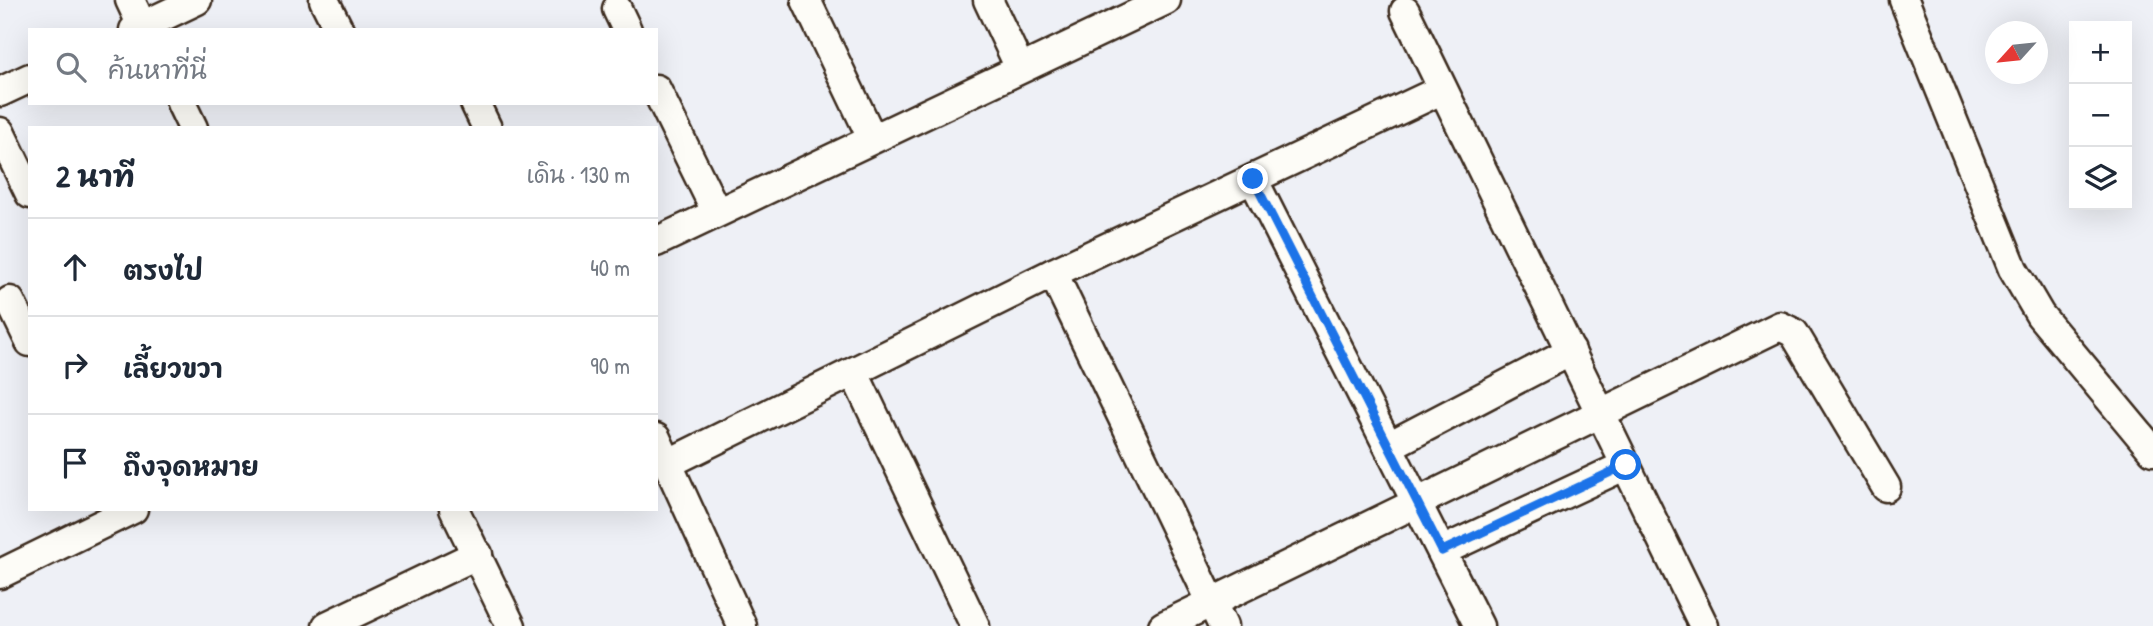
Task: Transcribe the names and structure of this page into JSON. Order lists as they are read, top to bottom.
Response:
{
  "north": "bottom left",
  "page": {
    "map_buttons": ["+", "−"],
    "search": "ค้นหาที่นี่",
    "heading": ["2 นาที", "เดิน · 130 m"],
    "list": [
      ["ตรงไป", "40 m"],
      ["เลี้ยวขวา", "90 m"],
      "ถึงจุดหมาย"
    ]
  }
}
